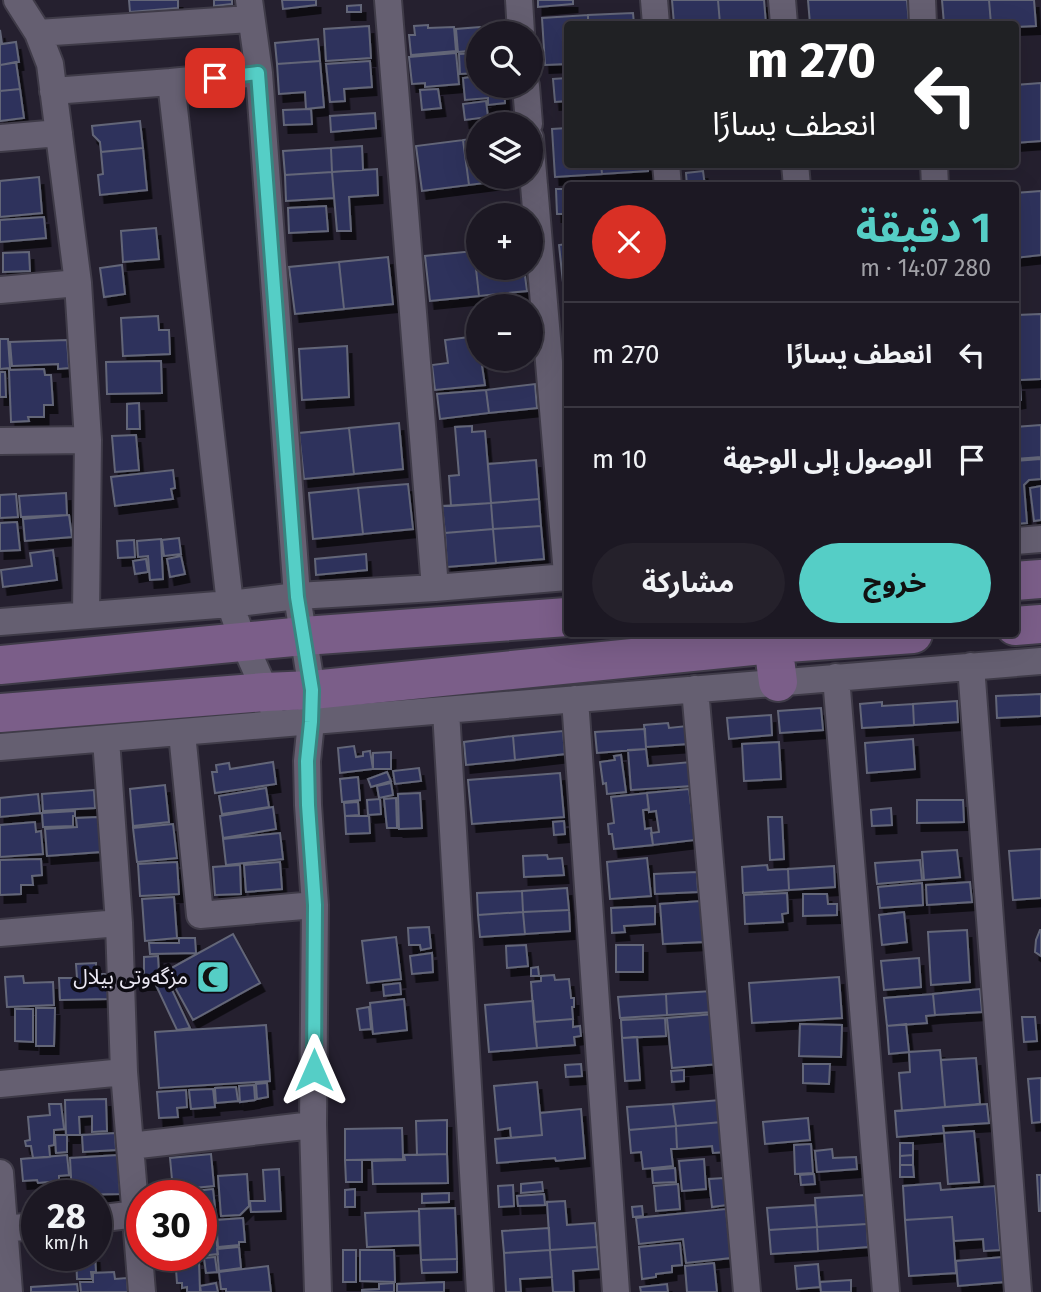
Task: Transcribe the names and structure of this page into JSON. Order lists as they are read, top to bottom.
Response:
{
  "places": {
    "mosque": ["مزگەوتی بیلال"]
  },
  "page": {
    "map_buttons": ["+", "−"],
    "turn": ["270 m", "انعطف يسارًا"],
    "heading": ["1 دقيقة", "280 m · 14:07"],
    "list": [
      {
        "name": "انعطف يسارًا",
        "value": "270 m"
      },
      {
        "name": "الوصول إلى الوجهة",
        "value": "10 m"
      }
    ],
    "buttons": ["خروج", "مشاركة"],
    "speed": "28 km/h",
    "limit": "30"
  }
}
